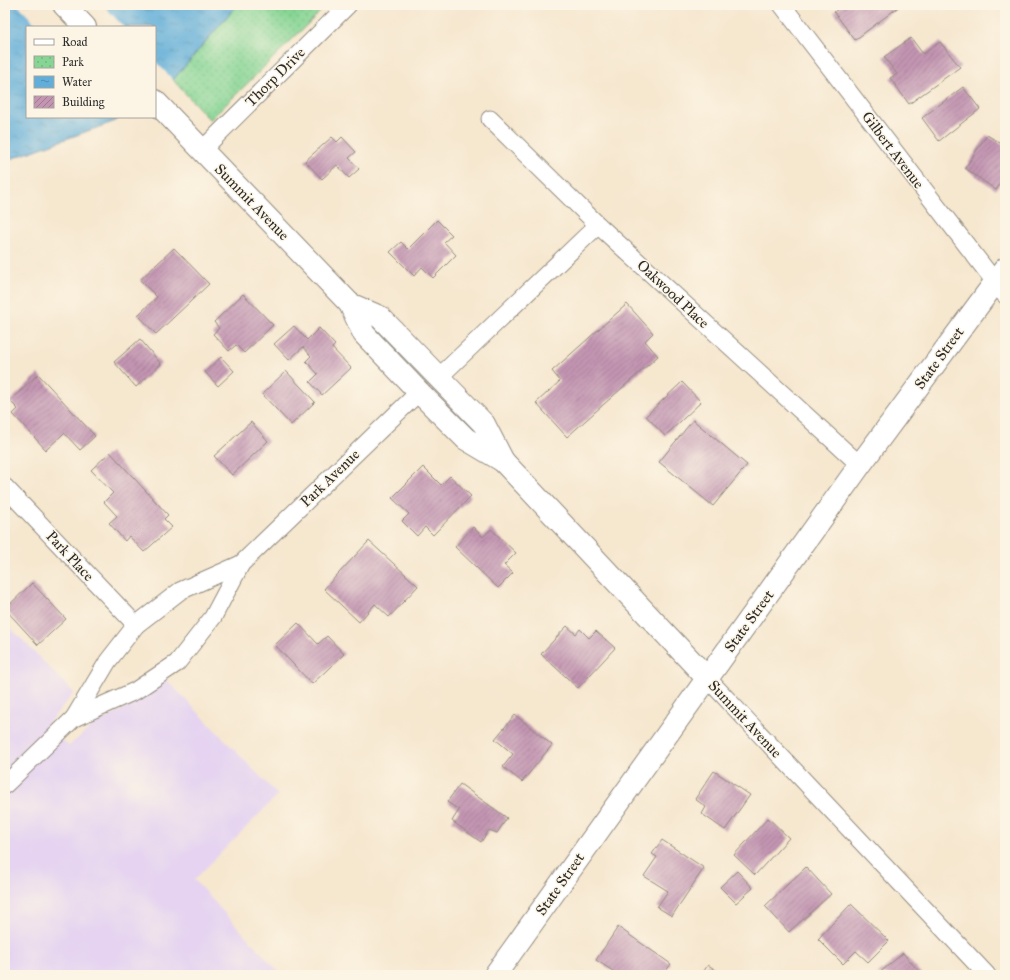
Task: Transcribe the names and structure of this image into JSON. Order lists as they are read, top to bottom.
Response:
{
  "streets": {
    "main road": ["Summit Avenue", "State Street"],
    "street": [
      "Thorp Drive",
      "Gilbert Avenue",
      "Oakwood Place",
      "Park Avenue",
      "Park Place"
    ]
  },
  "crossings": [
    ["Thorp Drive", "Summit Avenue"],
    ["Gilbert Avenue", "State Street"],
    ["Summit Avenue", "State Street"],
    ["Summit Avenue", "Park Avenue"],
    ["Oakwood Place", "State Street"],
    ["Park Avenue", "Park Place"]
  ],
  "legend": [
    "Road",
    "Park",
    "Water",
    "Building"
  ]
}
